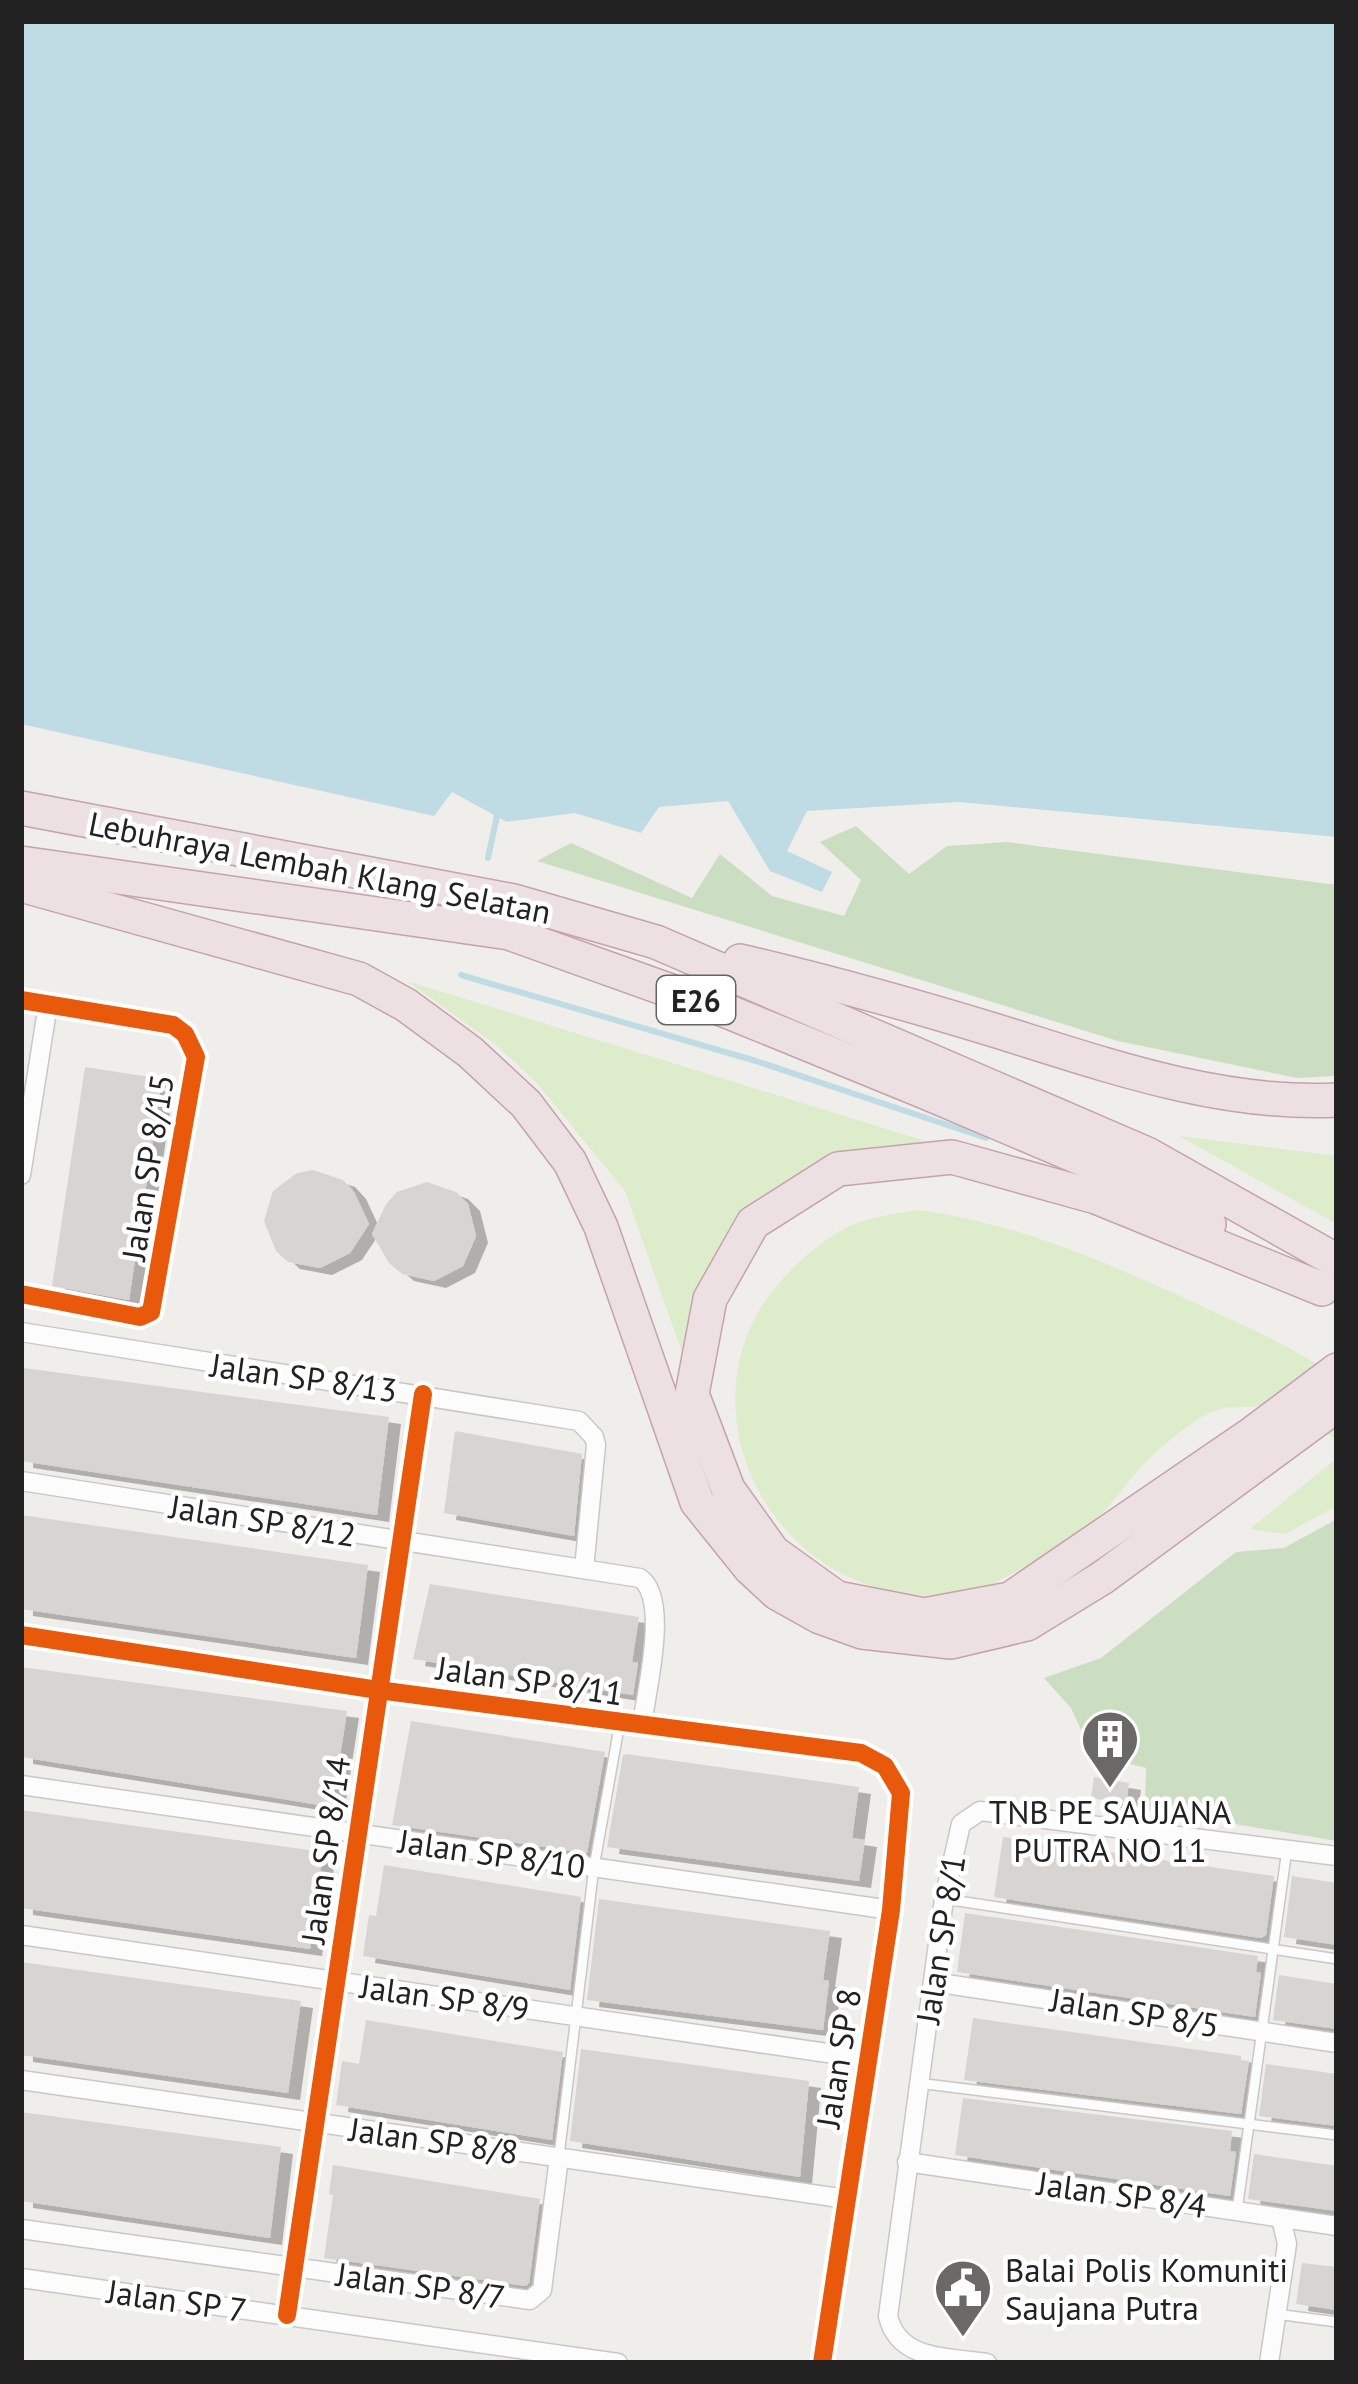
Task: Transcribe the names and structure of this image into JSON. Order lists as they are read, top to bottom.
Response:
{
  "streets": {
    "highway": ["Lebuhraya Lembah Klang Selatan", "E26"],
    "street": [
      "Jalan SP 8/15",
      "Jalan SP 8/13",
      "Jalan SP 8/12",
      "Jalan SP 8/11",
      "Jalan SP 8/14",
      "Jalan SP 8/10",
      "Jalan SP 8/1",
      "Jalan SP 8/9",
      "Jalan SP 8/5",
      "Jalan SP 8",
      "Jalan SP 8/8",
      "Jalan SP 8/4",
      "Jalan SP 8/7",
      "Jalan SP 7"
    ]
  },
  "crossings": [
    ["Jalan SP 8/13", "Jalan SP 8/12"],
    ["Jalan SP 8/13", "Jalan SP 8/14"],
    ["Jalan SP 8/12", "Jalan SP 8/11"],
    ["Jalan SP 8/12", "Jalan SP 8/14"],
    ["Jalan SP 8/11", "Jalan SP 8/14"],
    ["Jalan SP 8/11", "Jalan SP 8"],
    ["Jalan SP 8/14", "Jalan SP 8/10"],
    ["Jalan SP 8/14", "Jalan SP 8/9"],
    ["Jalan SP 8/14", "Jalan SP 8/8"],
    ["Jalan SP 8/14", "Jalan SP 8/7"],
    ["Jalan SP 8/14", "Jalan SP 7"],
    ["Jalan SP 8/10", "Jalan SP 8"],
    ["Jalan SP 8/1", "Jalan SP 8/5"],
    ["Jalan SP 8/1", "Jalan SP 8/4"],
    ["Jalan SP 8/9", "Jalan SP 8"],
    ["Jalan SP 8", "Jalan SP 8/8"],
    ["Jalan SP 8/8", "Jalan SP 8/7"]
  ],
  "places": {
    "building": ["TNB PE SAUJANA PUTRA NO 11"],
    "public building": ["Balai Polis Komuniti Saujana Putra"]
  }
}
